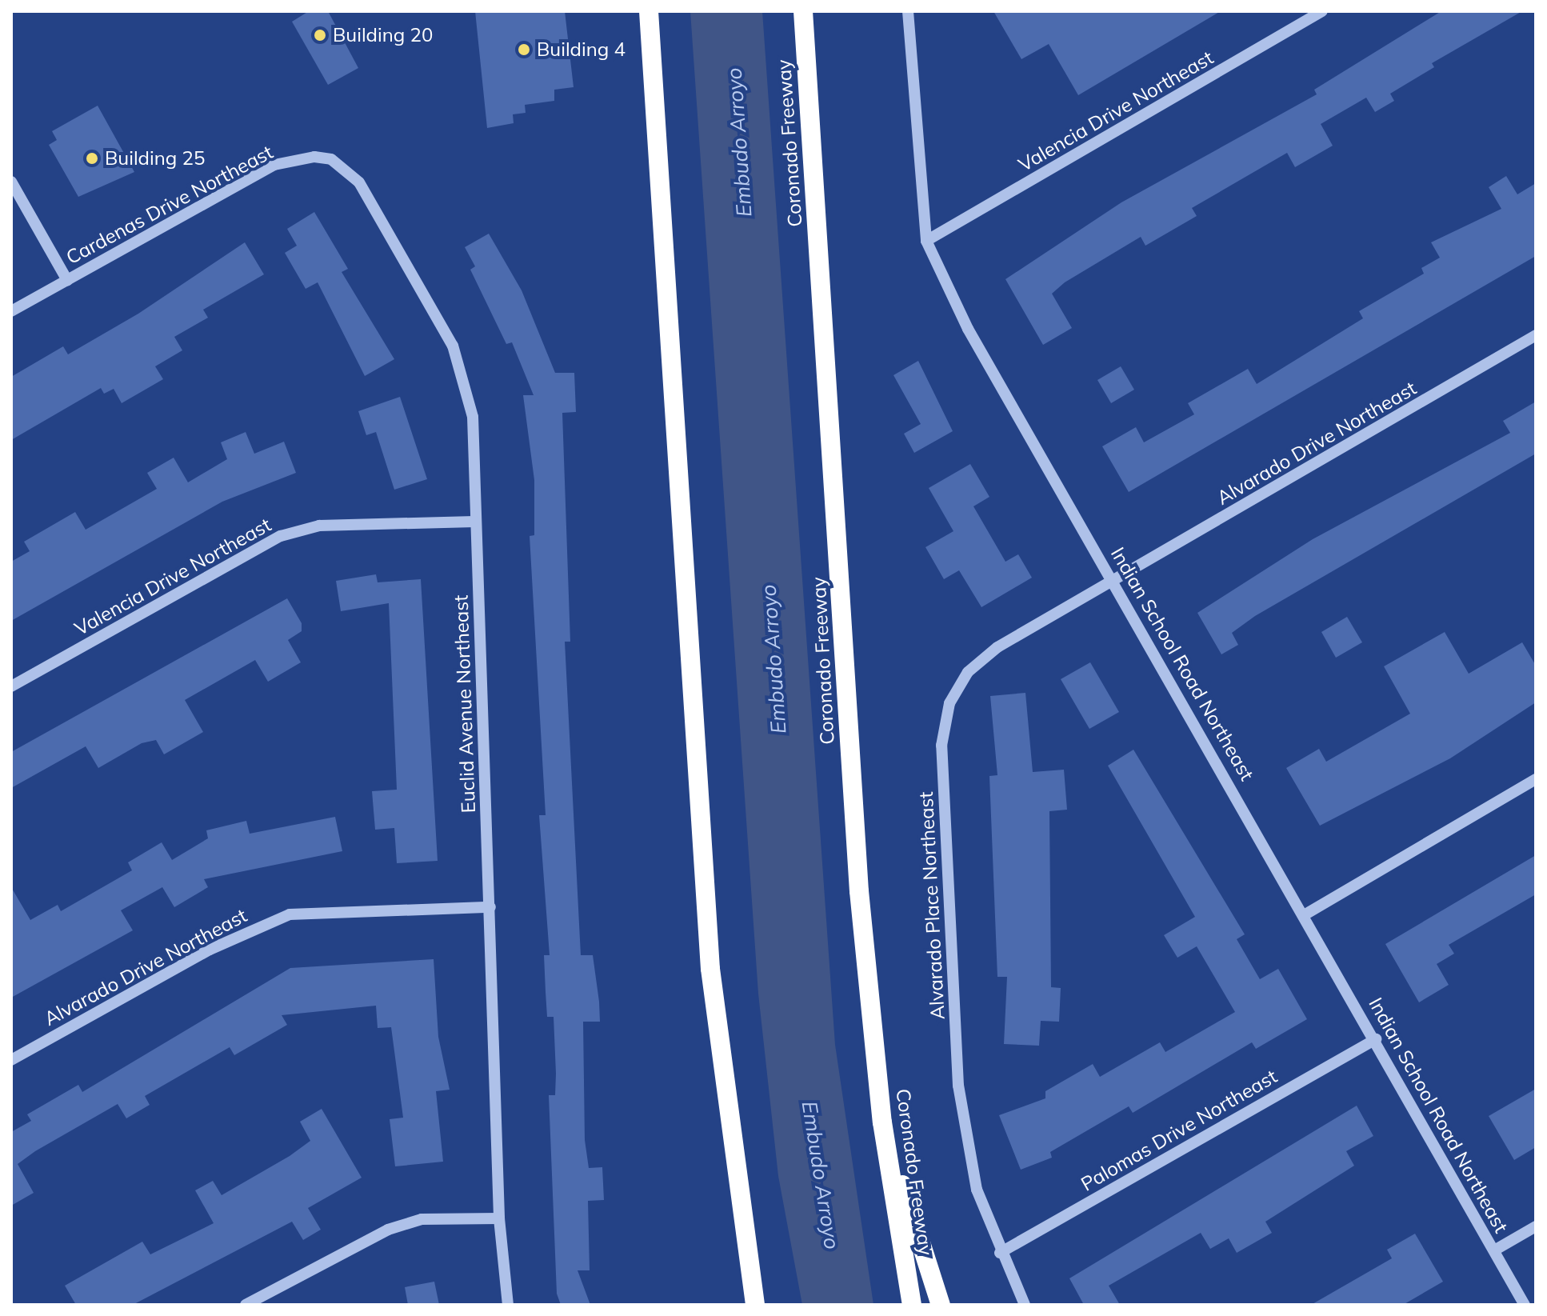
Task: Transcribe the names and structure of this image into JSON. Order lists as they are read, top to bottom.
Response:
{
  "streets": {
    "highway": ["Coronado Freeway"],
    "street": [
      "Valencia Drive Northeast",
      "Cardenas Drive Northeast",
      "Alvarado Drive Northeast",
      "Indian School Road Northeast",
      "Euclid Avenue Northeast",
      "Alvarado Place Northeast",
      "Palomas Drive Northeast"
    ]
  },
  "crossings": [
    ["Valencia Drive Northeast", "Indian School Road Northeast"],
    ["Valencia Drive Northeast", "Euclid Avenue Northeast"],
    ["Cardenas Drive Northeast", "Euclid Avenue Northeast"],
    ["Alvarado Drive Northeast", "Indian School Road Northeast"],
    ["Alvarado Drive Northeast", "Euclid Avenue Northeast"],
    ["Alvarado Drive Northeast", "Alvarado Place Northeast"],
    ["Indian School Road Northeast", "Alvarado Place Northeast"],
    ["Indian School Road Northeast", "Palomas Drive Northeast"],
    ["Alvarado Place Northeast", "Palomas Drive Northeast"]
  ],
  "water": ["Embudo Arroyo"],
  "places": ["Building 20", "Building 4", "Building 25"]
}
